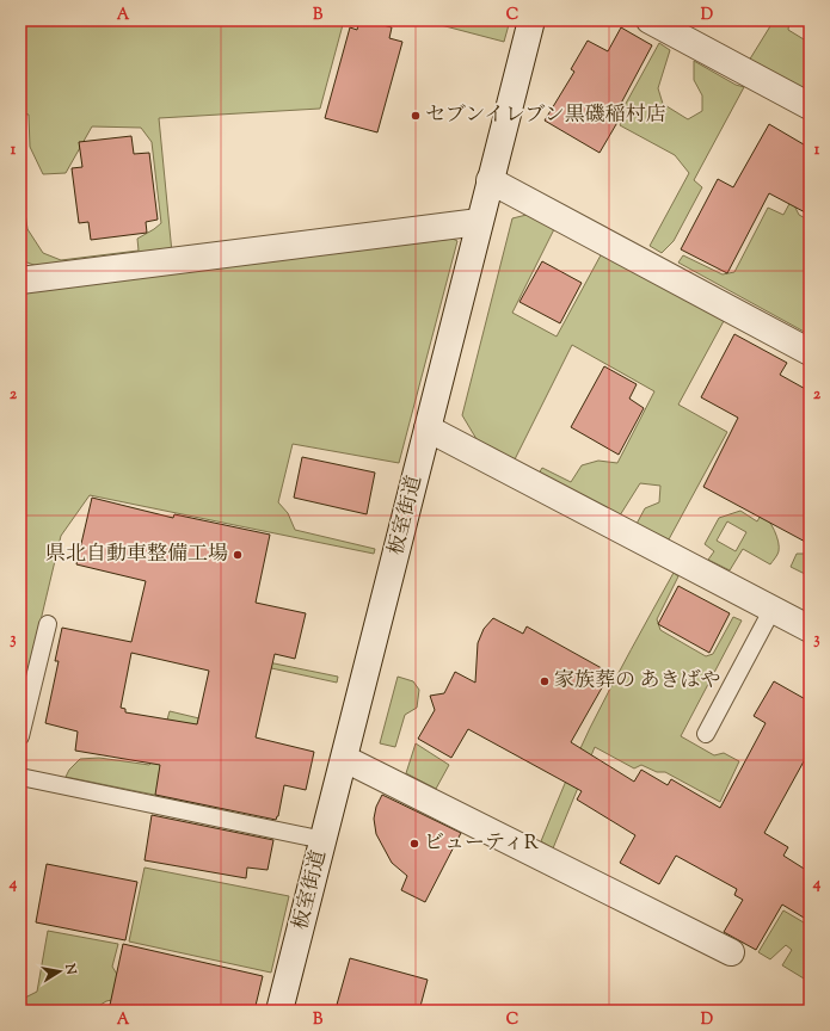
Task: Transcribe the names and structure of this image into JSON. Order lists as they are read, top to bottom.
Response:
{
  "streets": {
    "street": ["板室街道"]
  },
  "places": [
    "セブンイレブン黒磯稲村店",
    "県北自動車整備工場",
    "家族葬の あきばや",
    "ビューティR"
  ],
  "north": "right",
  "grid": {
    "columns": [
      "A",
      "B",
      "C",
      "D"
    ],
    "rows": [
      "1",
      "2",
      "3",
      "4"
    ]
  }
}
